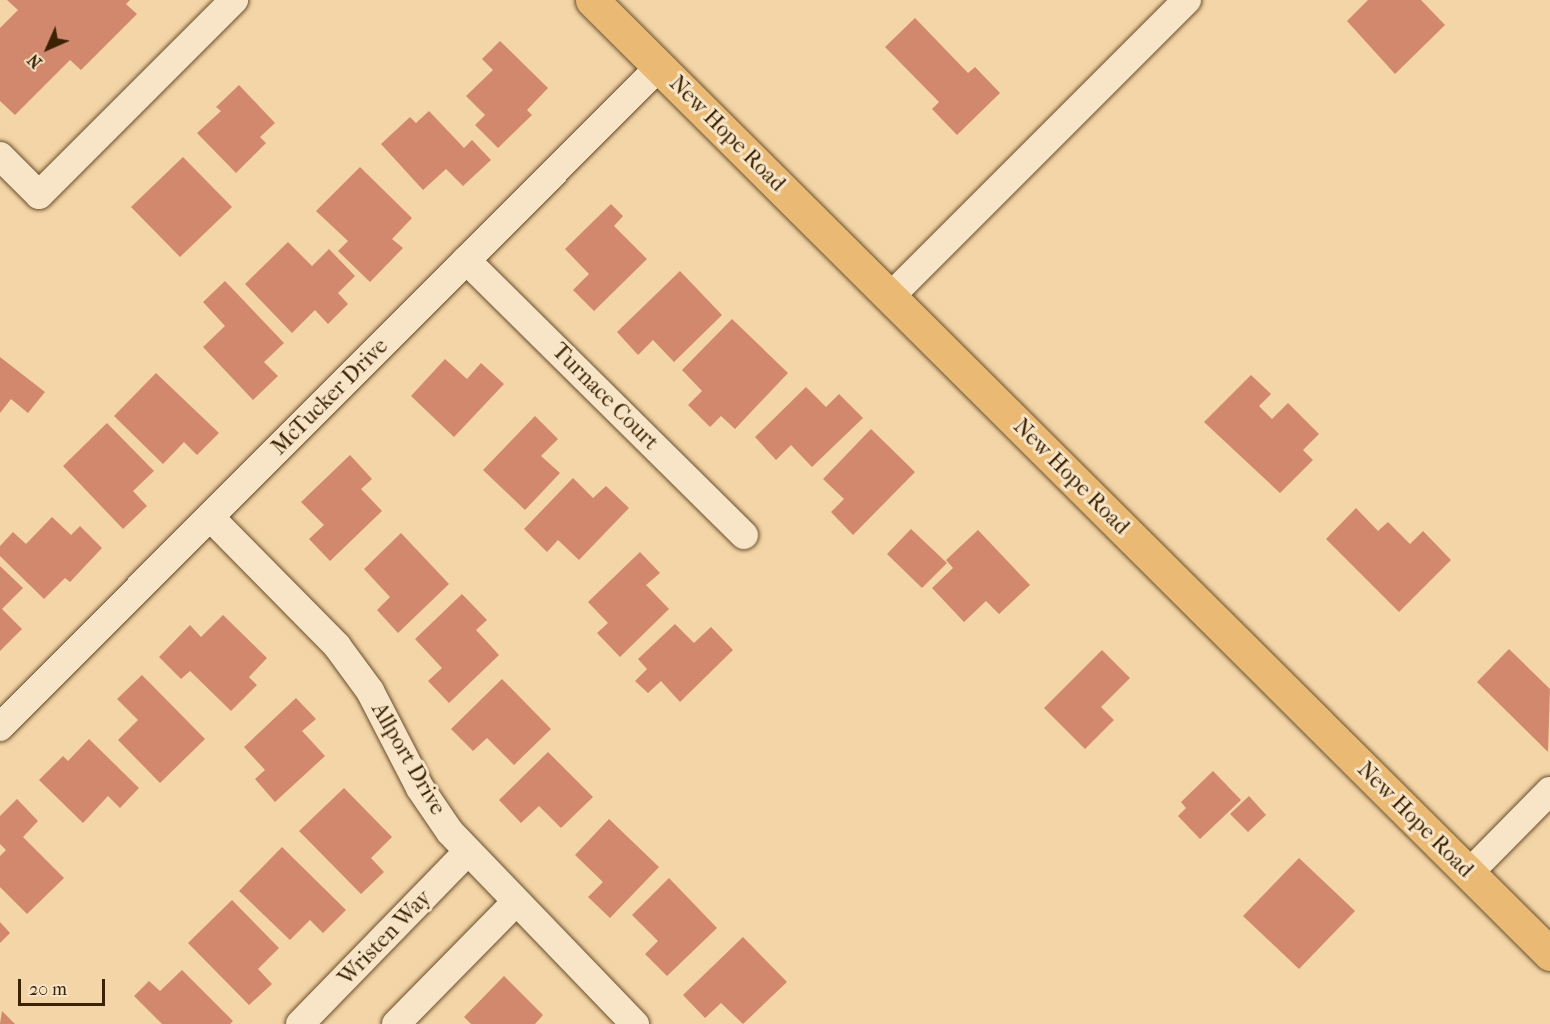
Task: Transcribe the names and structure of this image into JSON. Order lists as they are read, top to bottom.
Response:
{
  "streets": {
    "main road": ["New Hope Road"],
    "street": [
      "McTucker Drive",
      "Turnace Court",
      "Allport Drive",
      "Wristen Way"
    ]
  },
  "crossings": [
    ["New Hope Road", "McTucker Drive"],
    ["McTucker Drive", "Turnace Court"],
    ["McTucker Drive", "Allport Drive"],
    ["Allport Drive", "Wristen Way"]
  ],
  "scale_bar": "20 m",
  "north": "bottom left"
}
